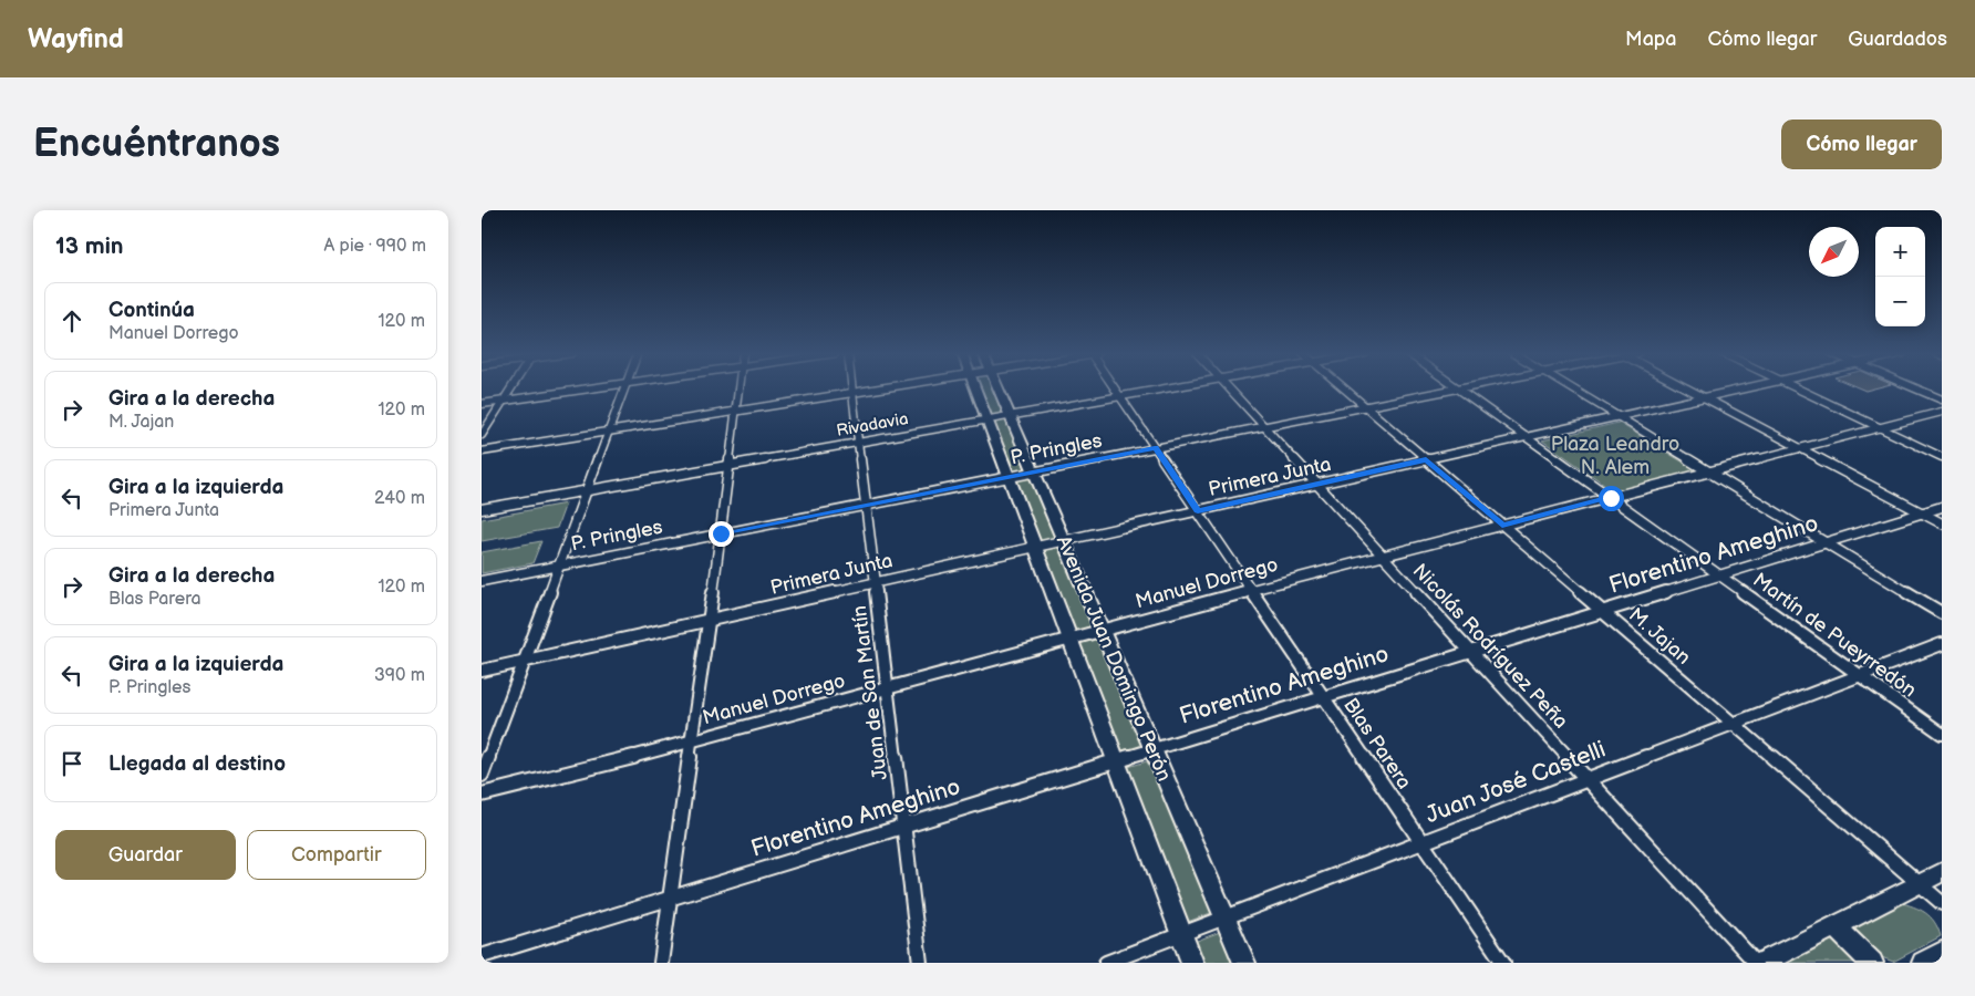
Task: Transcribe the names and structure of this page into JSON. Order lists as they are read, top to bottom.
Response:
{
  "streets": {
    "main road": ["Avenida Juan Domingo Perón"],
    "street": [
      "Rivadavia",
      "P. Pringles",
      "Primera Junta",
      "Florentino Ameghino",
      "Manuel Dorrego",
      "Martín de Pueyrredón",
      "M. Jajan",
      "Nicolás Rodríguez Peña",
      "Juan de San Martín",
      "Blas Parera",
      "Juan José Castelli"
    ]
  },
  "crossings": [
    ["Rivadavia", "Avenida Juan Domingo Perón"],
    ["Rivadavia", "Juan de San Martín"],
    ["Rivadavia", "Blas Parera"],
    ["P. Pringles", "Martín de Pueyrredón"],
    ["P. Pringles", "M. Jajan"],
    ["P. Pringles", "Nicolás Rodríguez Peña"],
    ["P. Pringles", "Avenida Juan Domingo Perón"],
    ["P. Pringles", "Juan de San Martín"],
    ["P. Pringles", "Blas Parera"],
    ["Primera Junta", "Martín de Pueyrredón"],
    ["Primera Junta", "M. Jajan"],
    ["Primera Junta", "Nicolás Rodríguez Peña"],
    ["Primera Junta", "Avenida Juan Domingo Perón"],
    ["Primera Junta", "Juan de San Martín"],
    ["Primera Junta", "Blas Parera"],
    ["Florentino Ameghino", "Martín de Pueyrredón"],
    ["Florentino Ameghino", "M. Jajan"],
    ["Florentino Ameghino", "Nicolás Rodríguez Peña"],
    ["Florentino Ameghino", "Avenida Juan Domingo Perón"],
    ["Florentino Ameghino", "Juan de San Martín"],
    ["Florentino Ameghino", "Blas Parera"],
    ["Manuel Dorrego", "Martín de Pueyrredón"],
    ["Manuel Dorrego", "M. Jajan"],
    ["Manuel Dorrego", "Nicolás Rodríguez Peña"],
    ["Manuel Dorrego", "Avenida Juan Domingo Perón"],
    ["Manuel Dorrego", "Juan de San Martín"],
    ["Manuel Dorrego", "Blas Parera"],
    ["Martín de Pueyrredón", "Juan José Castelli"],
    ["M. Jajan", "Juan José Castelli"],
    ["Nicolás Rodríguez Peña", "Juan José Castelli"],
    ["Avenida Juan Domingo Perón", "Juan José Castelli"],
    ["Blas Parera", "Juan José Castelli"]
  ],
  "parks": ["Plaza Leandro N. Alem"],
  "north": "bottom left",
  "page": {
    "header": "Wayfind",
    "nav": ["Mapa", "Cómo llegar", "Guardados"],
    "buttons": [
      "Cómo llegar",
      ["Guardar", "Compartir"]
    ],
    "title": "Encuéntranos",
    "heading": ["13 min", "A pie · 990 m"],
    "map_buttons": ["+", "−"],
    "list": [
      ["Continúa", "Manuel Dorrego", "120 m"],
      ["Gira a la derecha", "M. Jajan", "120 m"],
      ["Gira a la izquierda", "Primera Junta", "240 m"],
      ["Gira a la derecha", "Blas Parera", "120 m"],
      ["Gira a la izquierda", "P. Pringles", "390 m"],
      "Llegada al destino"
    ]
  }
}
